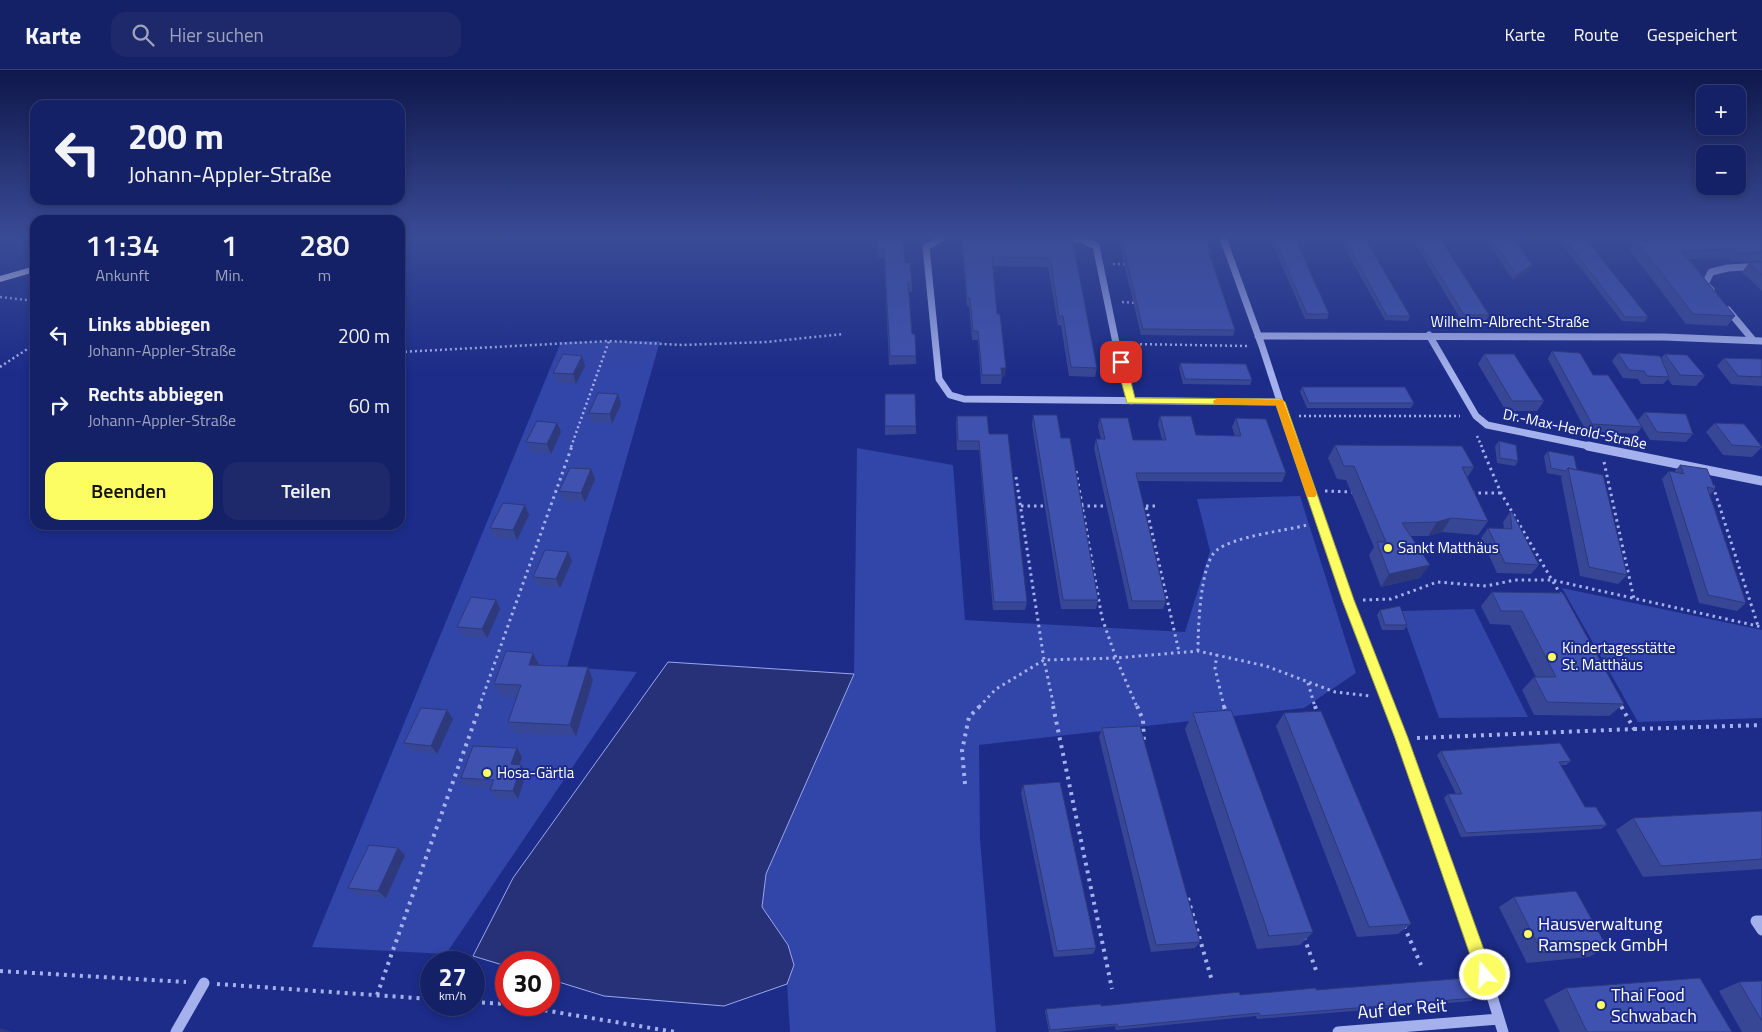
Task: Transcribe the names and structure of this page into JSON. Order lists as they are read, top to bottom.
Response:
{
  "streets": {
    "street": ["Wilhelm-Albrecht-Straße", "Dr.-Max-Herold-Straße", "Auf der Reit"]
  },
  "crossings": [
    ["Wilhelm-Albrecht-Straße", "Dr.-Max-Herold-Straße"]
  ],
  "places": [
    "Sankt Matthäus",
    "Kindertagesstätte St. Matthäus",
    "Hosa-Gärtla",
    "Hausverwaltung Ramspeck GmbH",
    "Thai Food Schwabach"
  ],
  "page": {
    "header": "Karte",
    "search": "Hier suchen",
    "nav": ["Karte", "Route", "Gespeichert"],
    "map_buttons": ["+", "−"],
    "turn": ["200 m", "Johann-Appler-Straße"],
    "eta": [
      "11:34",
      "Ankunft",
      "1",
      "Min.",
      "280",
      "m"
    ],
    "list": [
      {
        "name": "Links abbiegen",
        "note": "Johann-Appler-Straße",
        "value": "200 m"
      },
      {
        "name": "Rechts abbiegen",
        "note": "Johann-Appler-Straße",
        "value": "60 m"
      }
    ],
    "buttons": ["Beenden", "Teilen"],
    "speed": "27 km/h",
    "limit": "30"
  }
}
